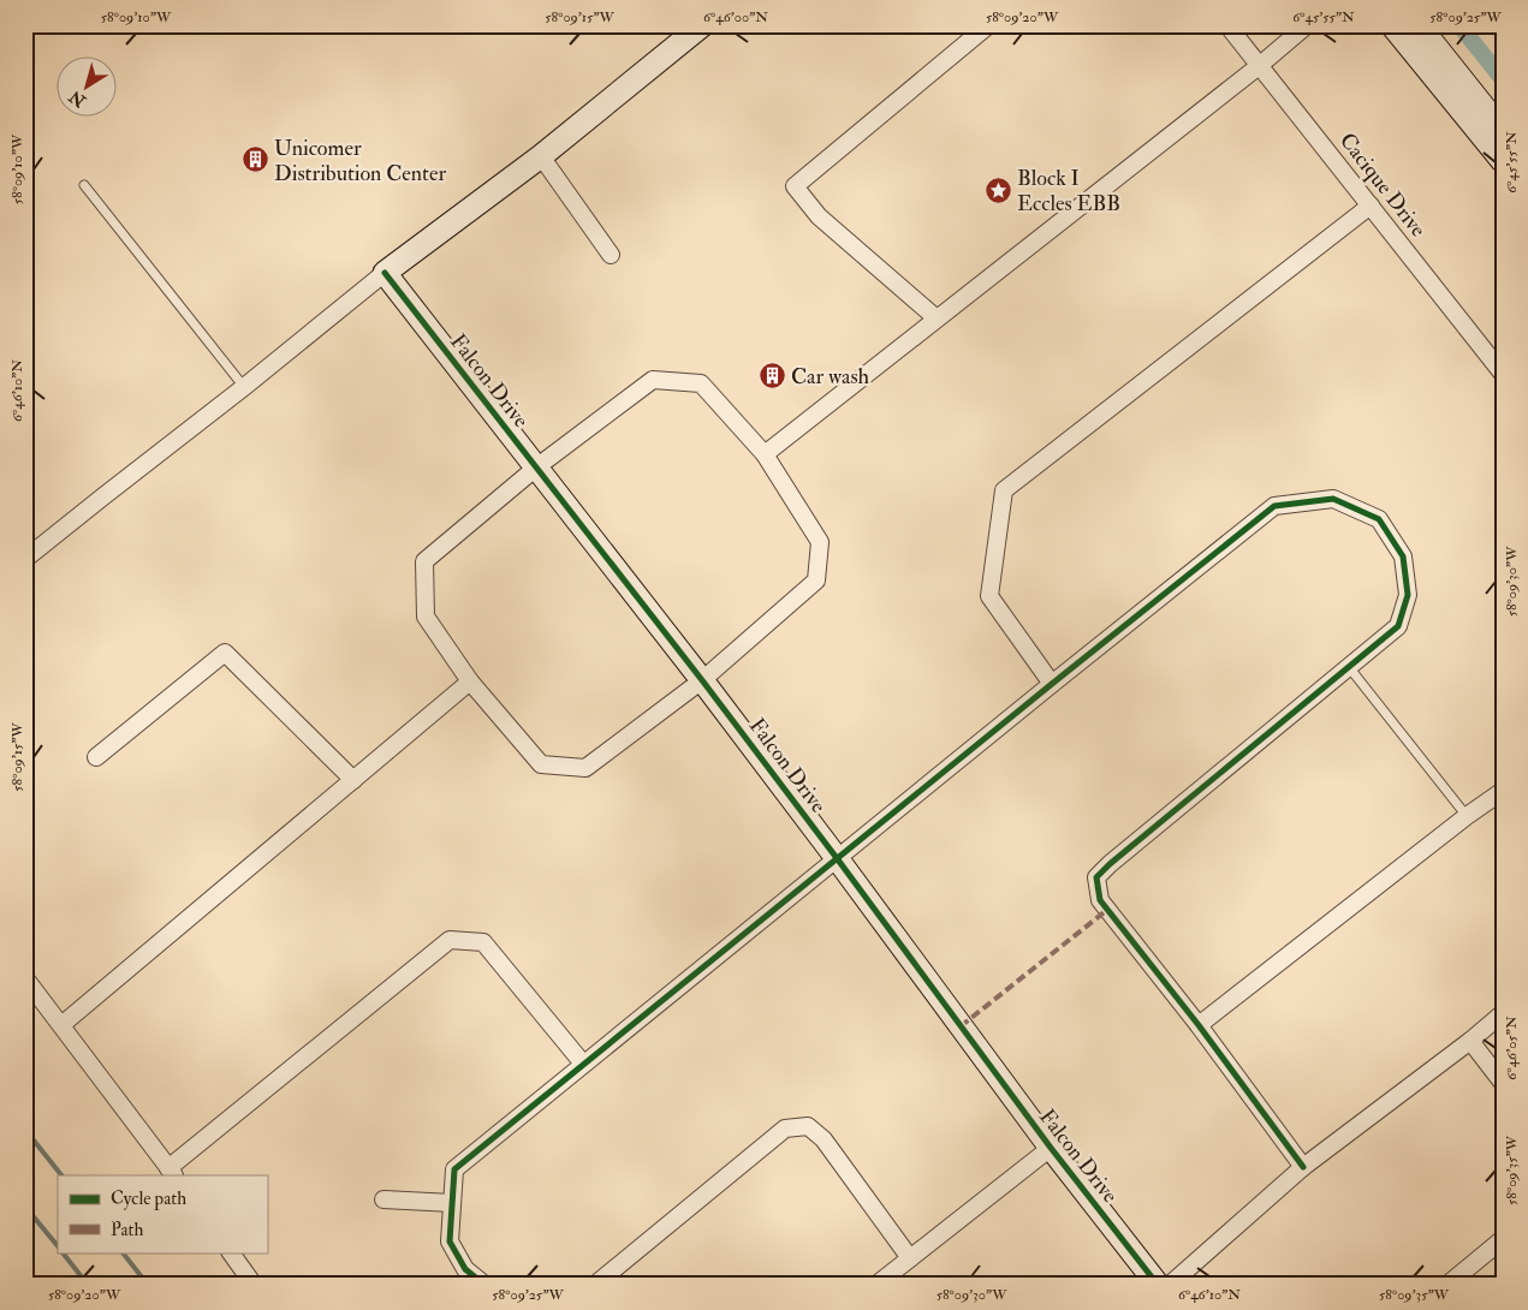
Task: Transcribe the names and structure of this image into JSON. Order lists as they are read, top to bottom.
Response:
{
  "streets": {
    "street": ["Cacique Drive", "Falcon Drive"]
  },
  "places": {
    "building": ["Unicomer Distribution Center", "Car wash"],
    "place": ["Block I Eccles EBB"]
  },
  "legend": ["Cycle path", "Path"],
  "north": "bottom left",
  "coordinates": [
    "58°09'10\"W",
    "58°09'15\"W",
    "6°46'00\"N",
    "58°09'20\"W",
    "6°45'55\"N",
    "58°09'25\"W",
    "6°46'10\"N",
    "58°09'30\"W",
    "6°46'05\"N",
    "58°09'35\"W"
  ]
}
